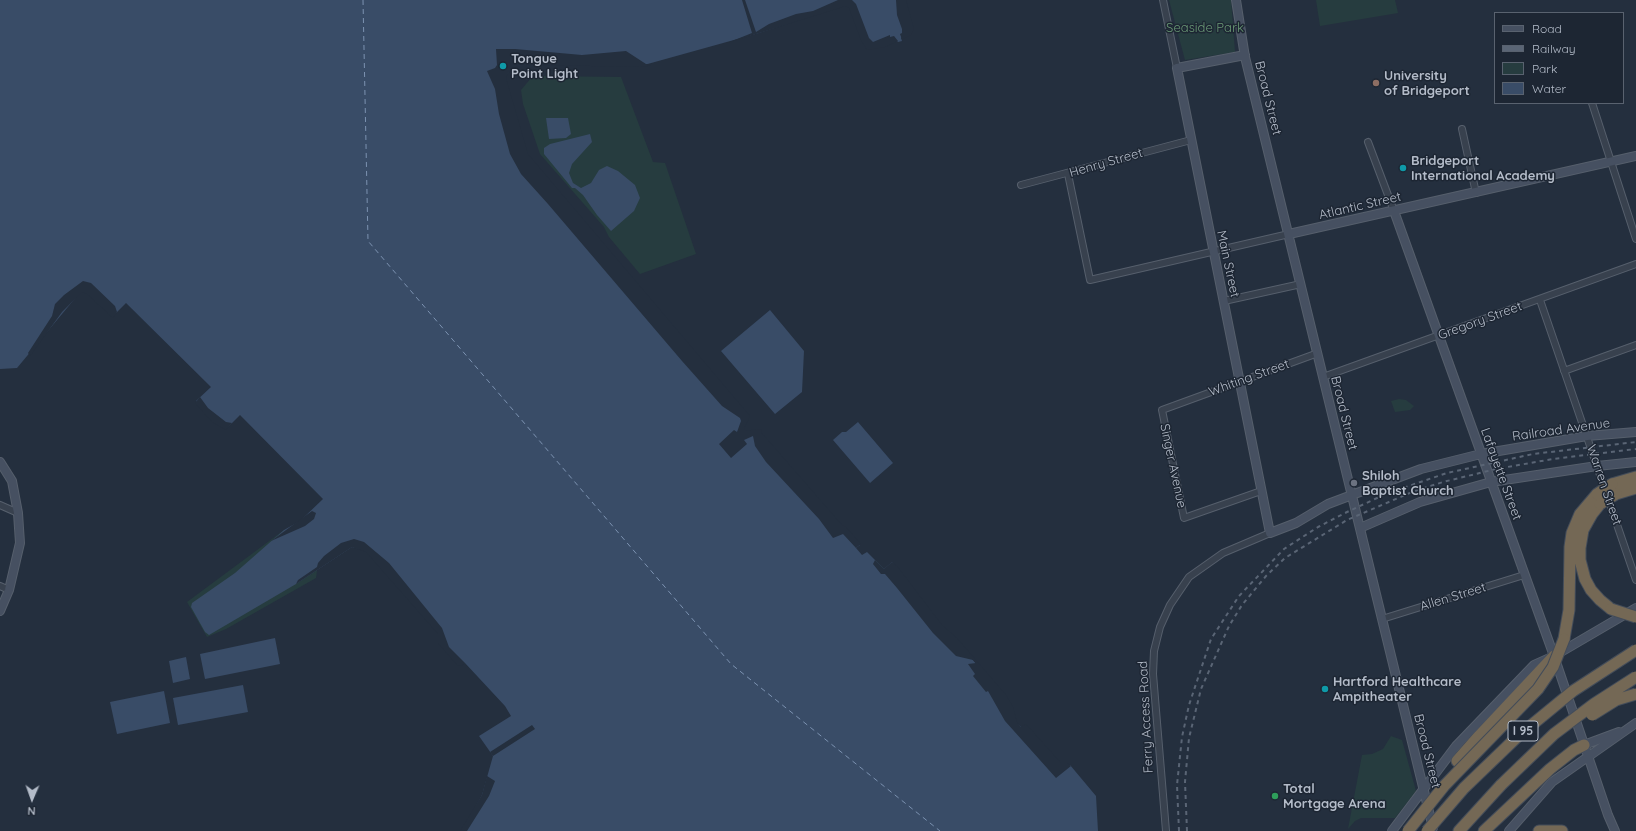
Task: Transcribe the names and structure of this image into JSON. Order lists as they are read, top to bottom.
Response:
{
  "streets": {
    "highway": ["I 95"],
    "street": [
      "Broad Street",
      "Henry Street",
      "Atlantic Street",
      "Main Street",
      "Gregory Street",
      "Whiting Street",
      "Railroad Avenue",
      "Singer Avenue",
      "Lafayette Street",
      "Warren Street",
      "Allen Street",
      "Ferry Access Road"
    ]
  },
  "crossings": [
    ["Broad Street", "Atlantic Street"],
    ["Broad Street", "Gregory Street"],
    ["Broad Street", "Whiting Street"],
    ["Broad Street", "Railroad Avenue"],
    ["Broad Street", "Allen Street"],
    ["Broad Street", "Ferry Access Road"],
    ["Henry Street", "Atlantic Street"],
    ["Henry Street", "Main Street"],
    ["Atlantic Street", "Main Street"],
    ["Atlantic Street", "Lafayette Street"],
    ["Main Street", "Whiting Street"],
    ["Main Street", "Singer Avenue"],
    ["Main Street", "Ferry Access Road"],
    ["Gregory Street", "Lafayette Street"],
    ["Gregory Street", "Warren Street"],
    ["Whiting Street", "Singer Avenue"],
    ["Railroad Avenue", "Lafayette Street"],
    ["Railroad Avenue", "Warren Street"],
    ["Railroad Avenue", "Ferry Access Road"],
    ["Lafayette Street", "Allen Street"]
  ],
  "parks": ["Seaside Park"],
  "places": [
    "Tongue Point Light",
    "University of Bridgeport",
    "Bridgeport International Academy",
    "Shiloh Baptist Church",
    "Hartford Healthcare Ampitheater",
    "Total Mortgage Arena"
  ],
  "legend": [
    "Road",
    "Railway",
    "Park",
    "Water"
  ],
  "north": "bottom"
}
